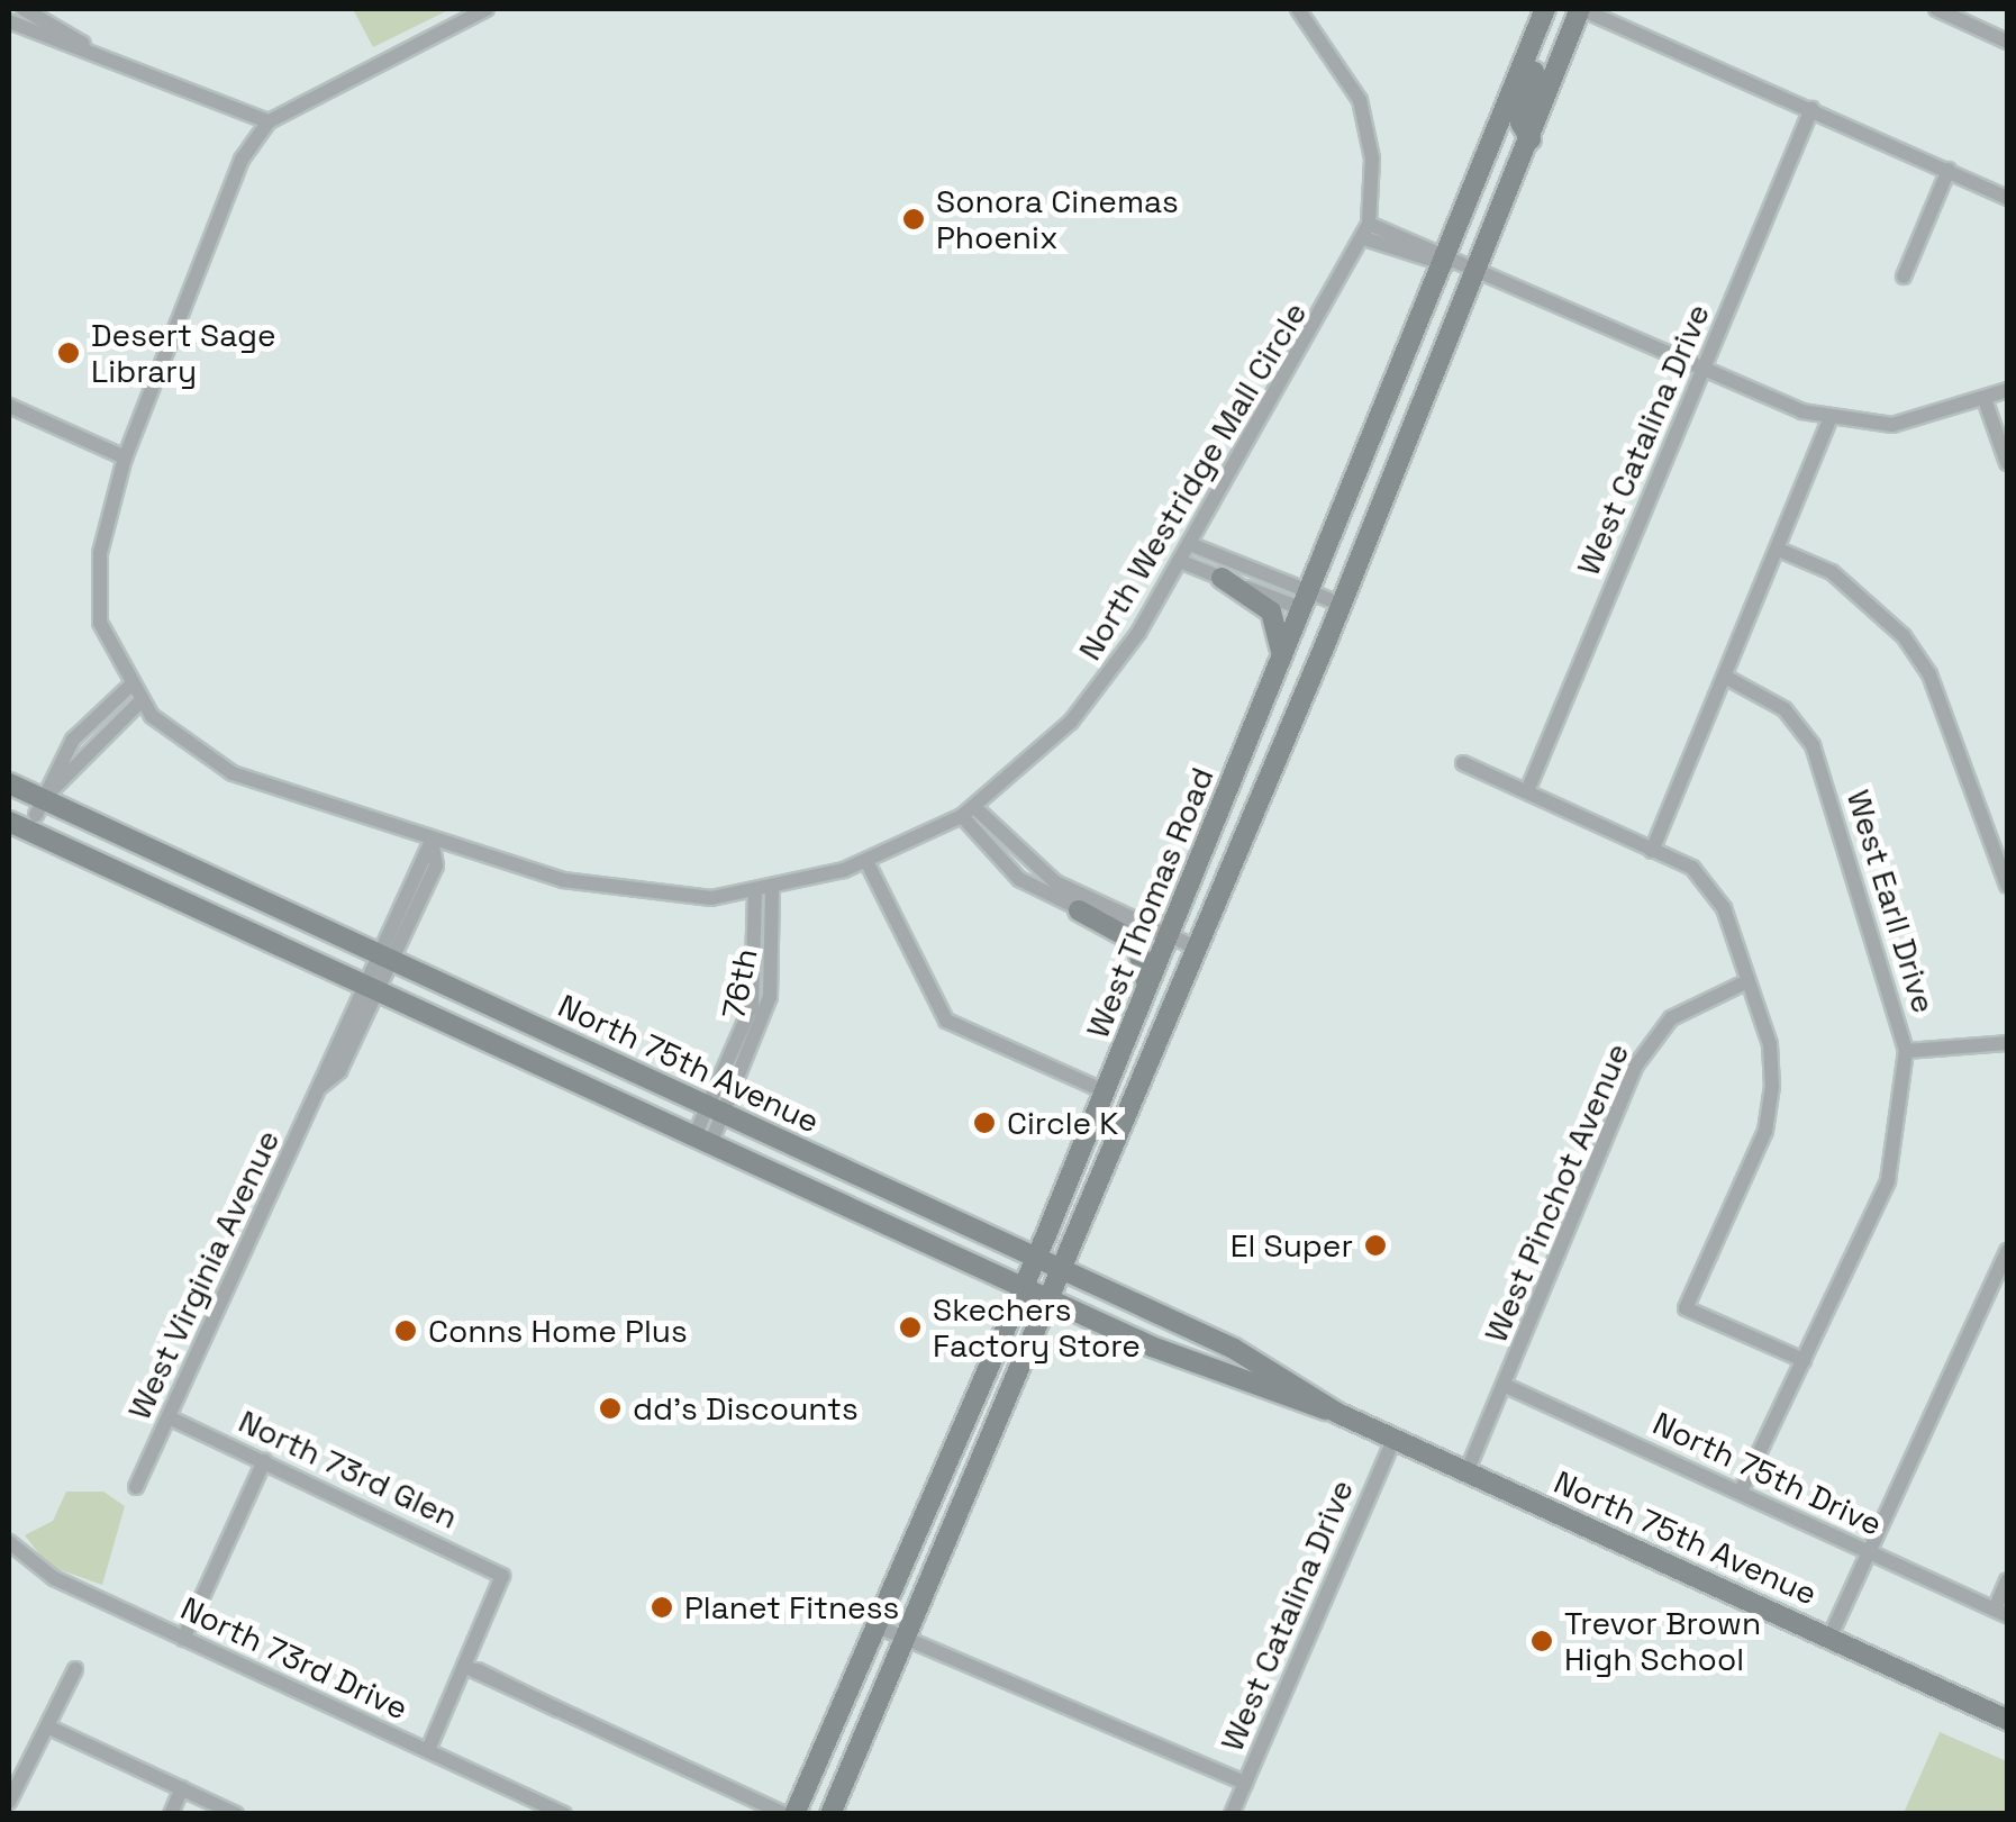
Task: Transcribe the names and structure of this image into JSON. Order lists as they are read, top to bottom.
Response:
{
  "streets": {
    "main road": ["West Thomas Road", "North 75th Avenue"],
    "street": [
      "West Catalina Drive",
      "North Westridge Mall Circle",
      "West Earll Drive",
      "76th",
      "West Pinchot Avenue",
      "West Virginia Avenue",
      "North 73rd Glen",
      "North 75th Drive",
      "North 73rd Drive"
    ]
  },
  "crossings": [
    ["West Catalina Drive", "North 75th Avenue"],
    ["North Westridge Mall Circle", "76th"],
    ["North Westridge Mall Circle", "West Virginia Avenue"],
    ["West Earll Drive", "North 75th Drive"],
    ["West Thomas Road", "North 75th Avenue"],
    ["76th", "North 75th Avenue"],
    ["North 75th Avenue", "West Pinchot Avenue"],
    ["North 75th Avenue", "West Virginia Avenue"],
    ["West Pinchot Avenue", "North 75th Drive"],
    ["West Virginia Avenue", "North 73rd Glen"]
  ],
  "places": [
    "Sonora Cinemas Phoenix",
    "Desert Sage Library",
    "Circle K",
    "El Super",
    "Skechers Factory Store",
    "Conns Home Plus",
    "dd's Discounts",
    "Planet Fitness",
    "Trevor Brown High School"
  ]
}
